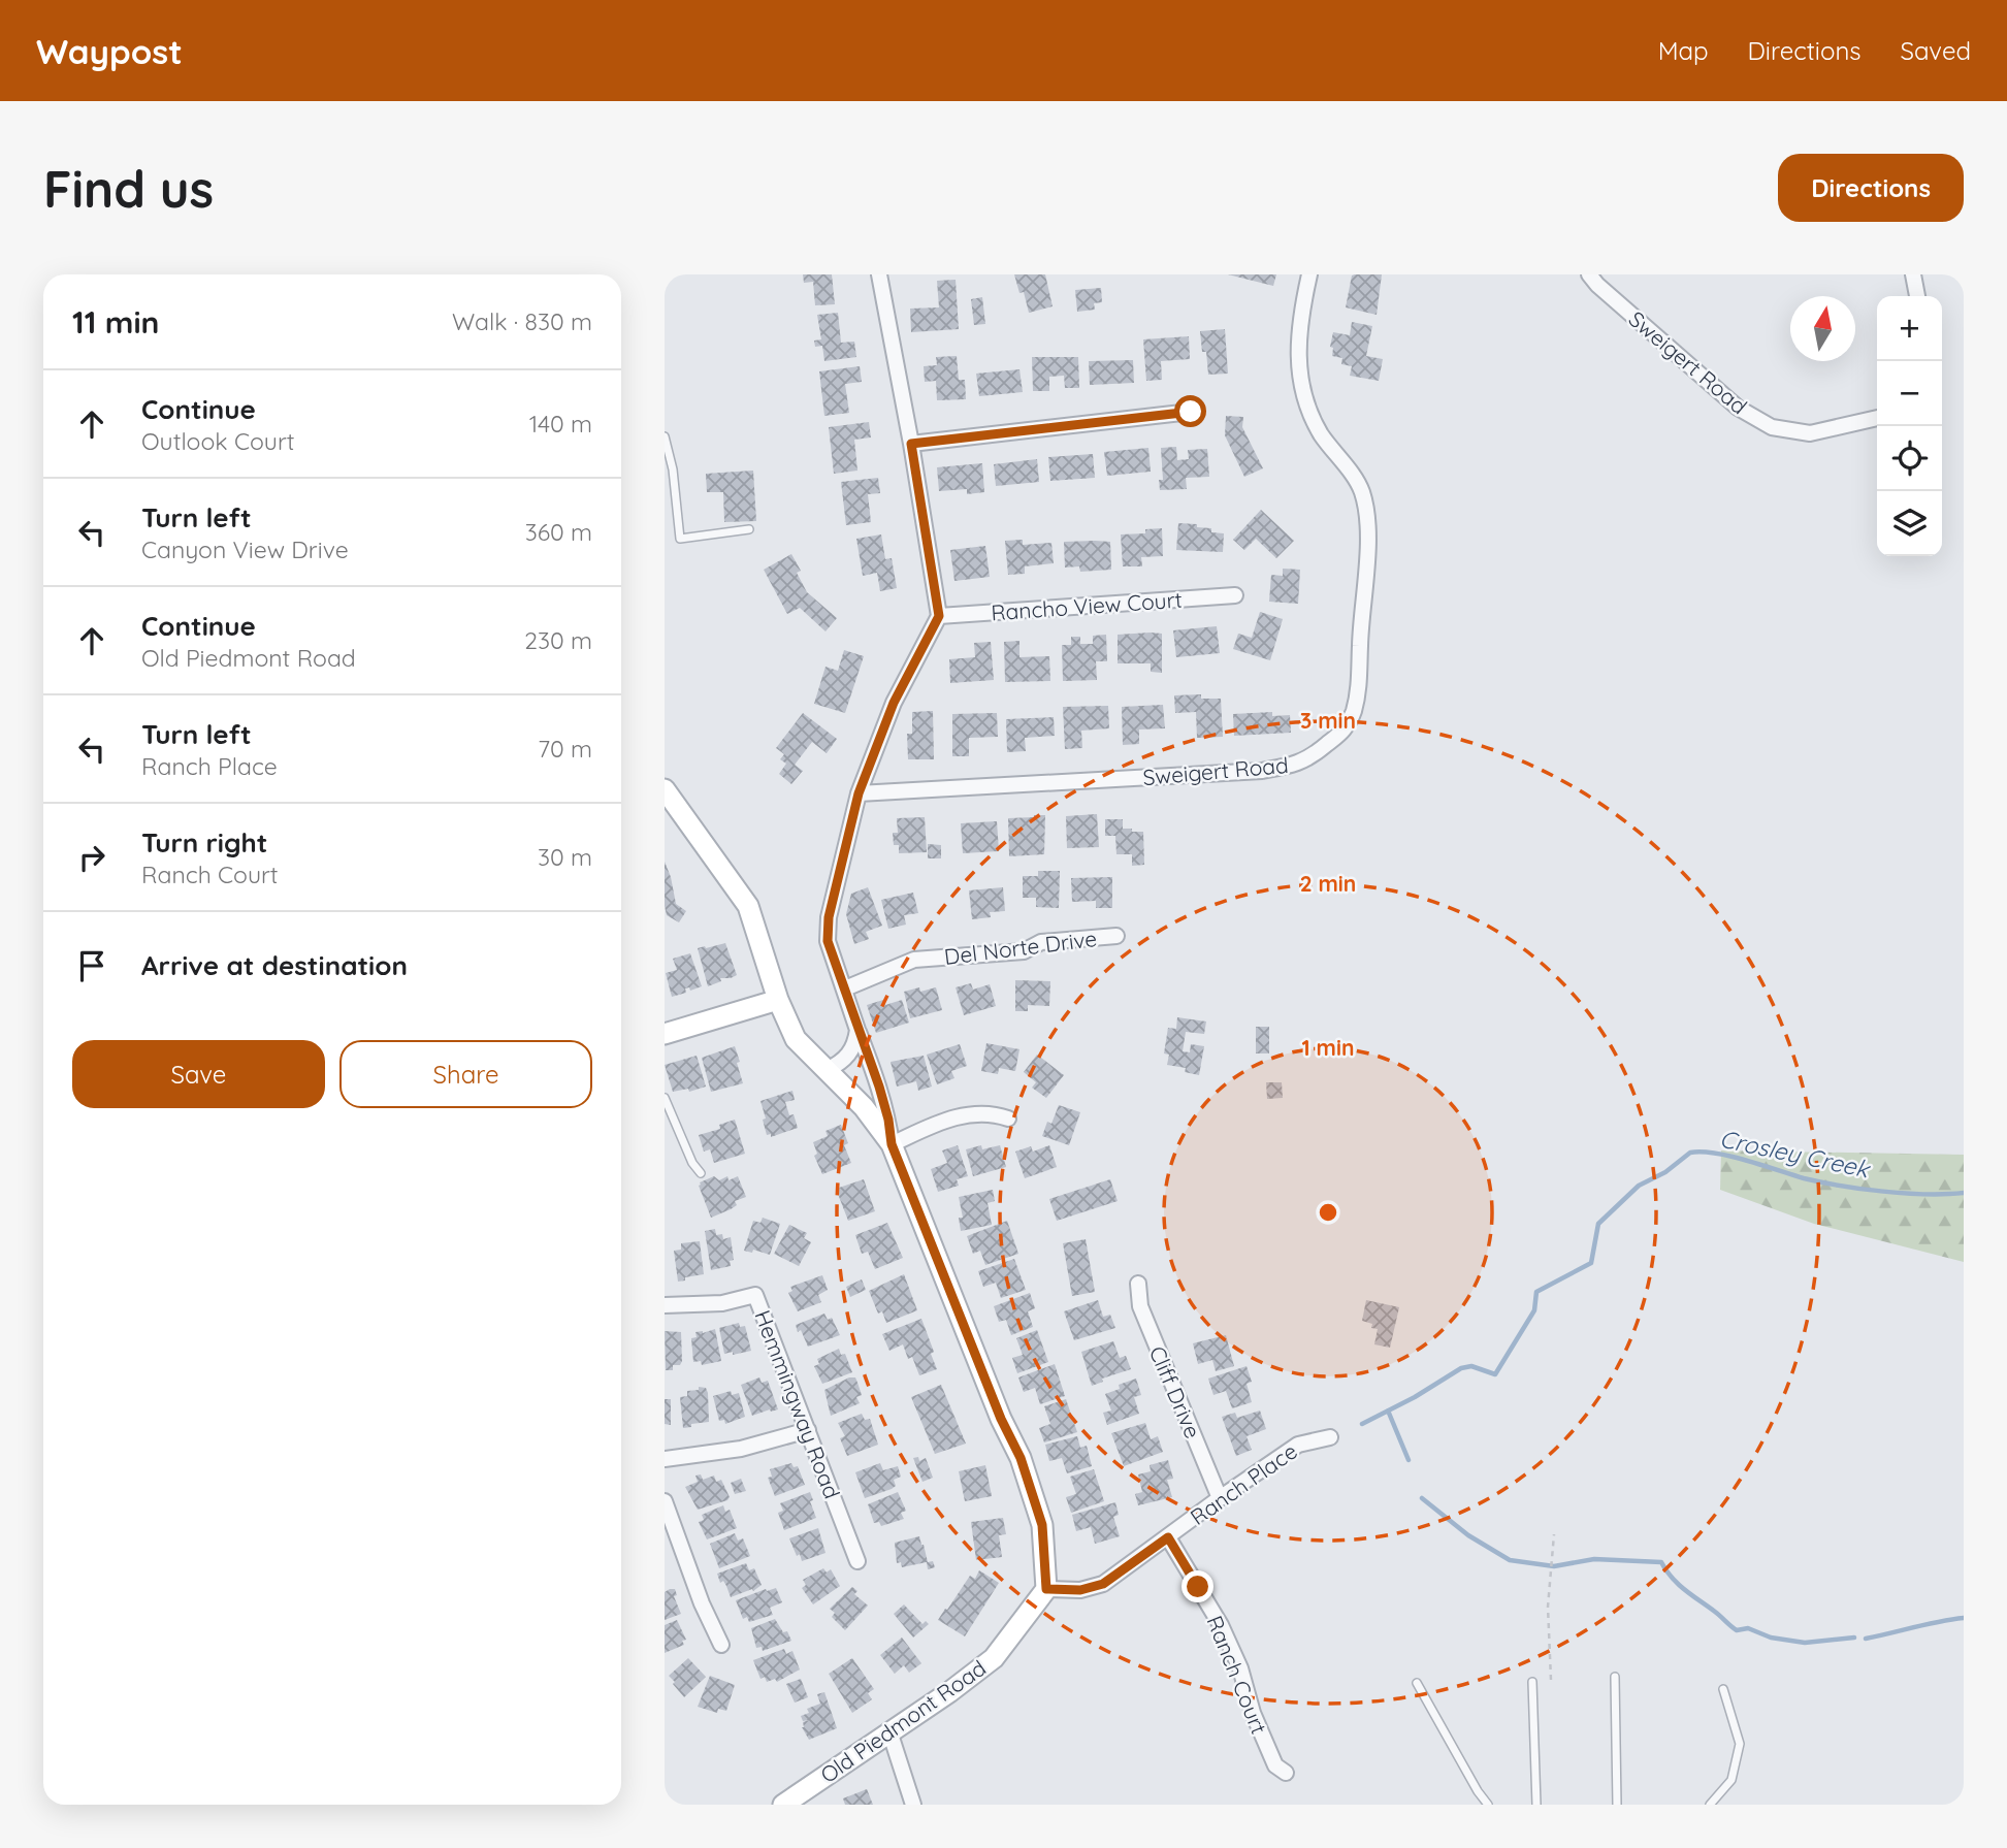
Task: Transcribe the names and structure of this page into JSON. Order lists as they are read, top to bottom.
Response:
{
  "streets": {
    "street": [
      "Sweigert Road",
      "Rancho View Court",
      "Del Norte Drive",
      "Cliff Drive",
      "Hemmingway Road",
      "Ranch Place",
      "Ranch Court",
      "Old Piedmont Road"
    ]
  },
  "crossings": [
    ["Cliff Drive", "Ranch Place"],
    ["Ranch Place", "Ranch Court"],
    ["Ranch Place", "Old Piedmont Road"]
  ],
  "water": ["Crosley Creek"],
  "north": "top",
  "page": {
    "header": "Waypost",
    "nav": ["Map", "Directions", "Saved"],
    "buttons": [
      "Directions",
      ["Save", "Share"]
    ],
    "title": "Find us",
    "heading": ["11 min", "Walk · 830 m"],
    "map_buttons": ["+", "−"],
    "list": [
      ["Continue", "Outlook Court", "140 m"],
      ["Turn left", "Canyon View Drive", "360 m"],
      ["Continue", "Old Piedmont Road", "230 m"],
      ["Turn left", "Ranch Place", "70 m"],
      ["Turn right", "Ranch Court", "30 m"],
      "Arrive at destination"
    ]
  },
  "rings": ["3 min", "2 min", "1 min"]
}
